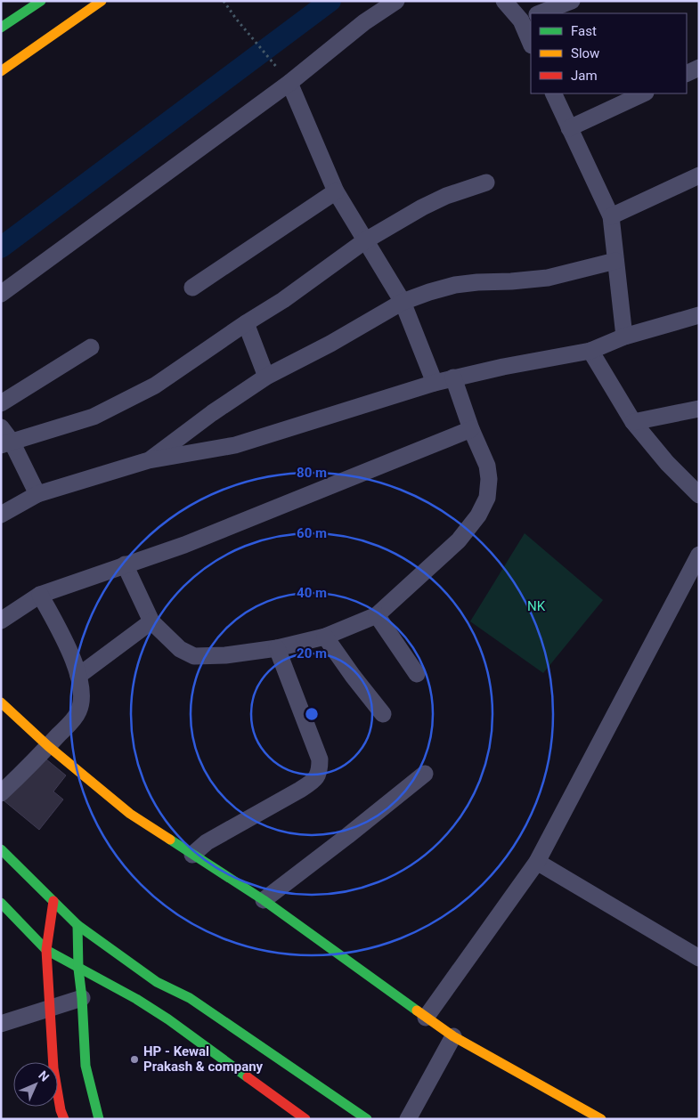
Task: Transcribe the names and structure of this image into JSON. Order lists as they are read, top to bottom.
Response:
{
  "parks": ["NK"],
  "places": ["HP - Kewal Prakash & company"],
  "legend": ["Fast", "Slow", "Jam"],
  "north": "top right",
  "rings": [
    "80 m",
    "60 m",
    "40 m",
    "20 m"
  ]
}
